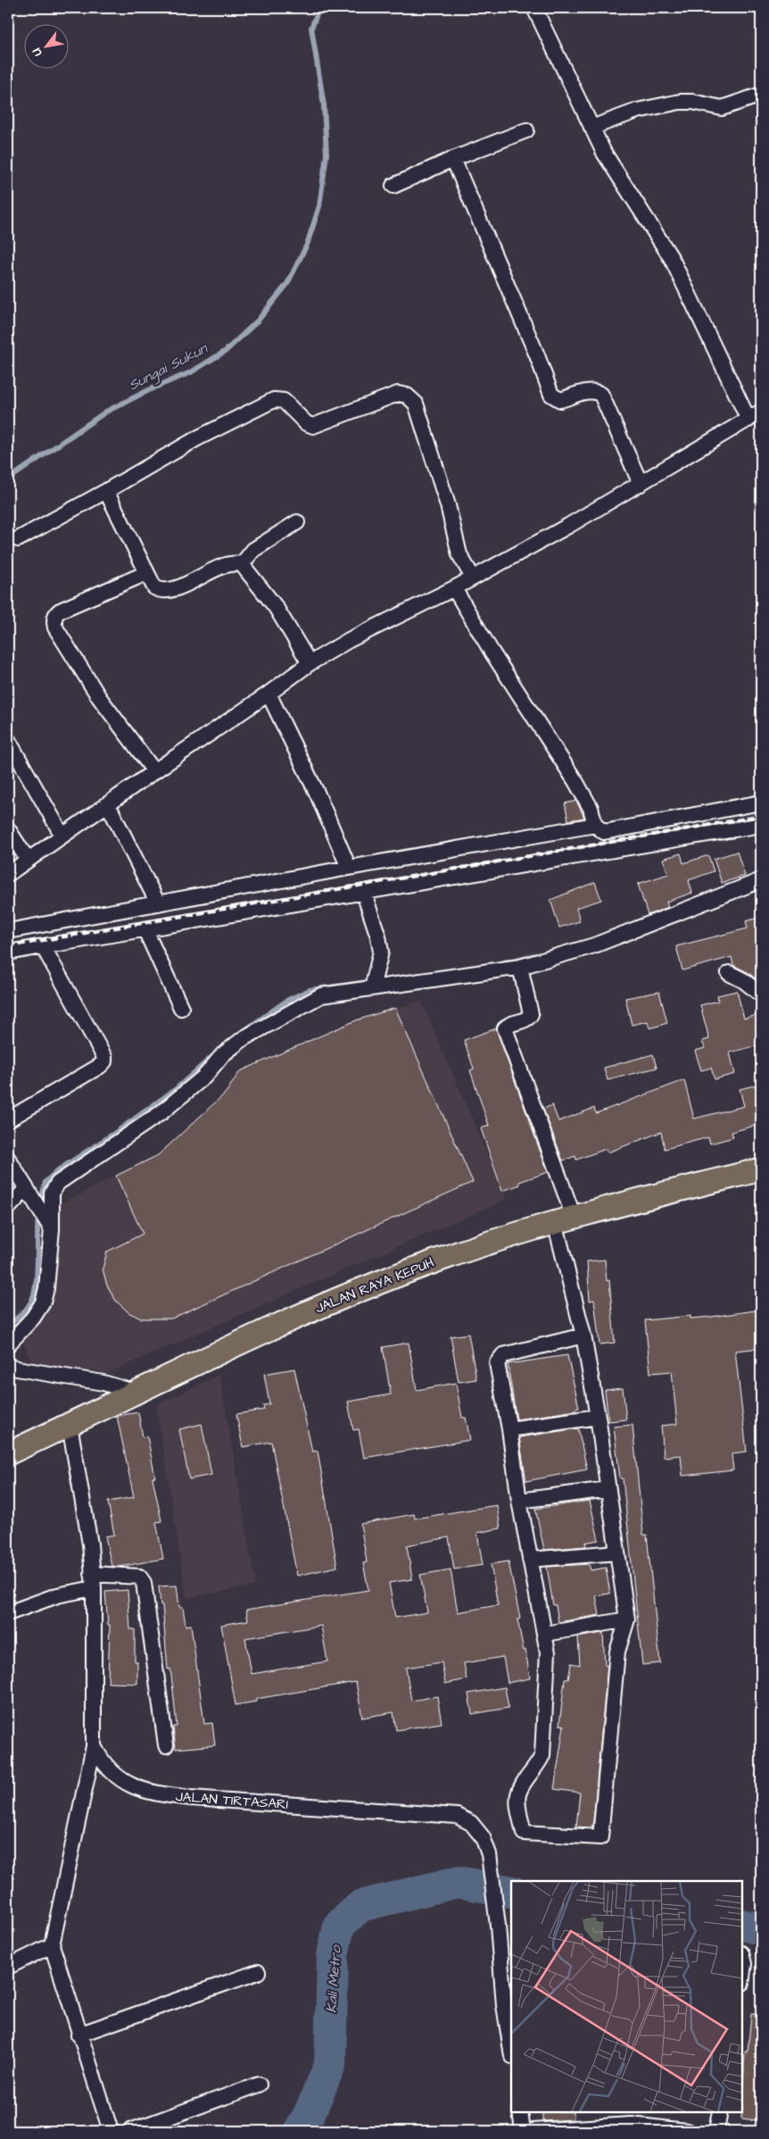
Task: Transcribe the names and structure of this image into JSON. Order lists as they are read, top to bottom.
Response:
{
  "streets": {
    "main road": ["JALAN RAYA KEPUH"],
    "street": ["JALAN TIRTASARI"]
  },
  "water": ["Sungai Sukun", "Kali Metro"],
  "north": "bottom left"
}
